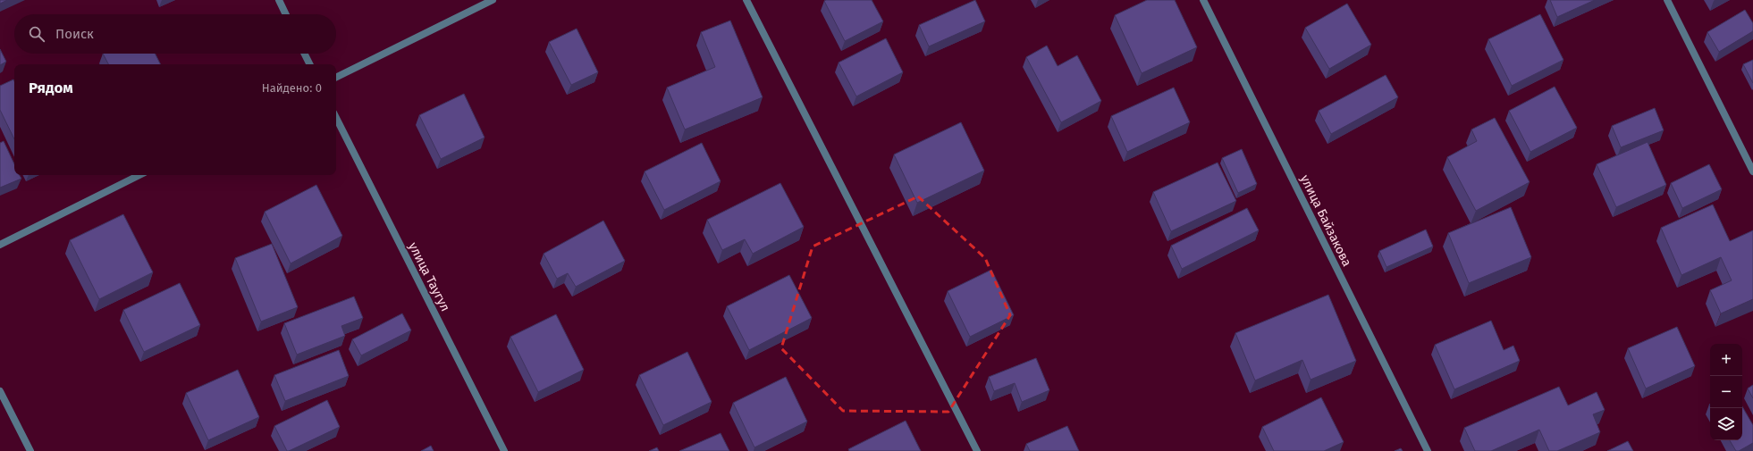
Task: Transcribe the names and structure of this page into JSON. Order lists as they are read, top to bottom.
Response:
{
  "streets": {
    "street": ["улица Байзакова", "улица Таугул"]
  },
  "page": {
    "search": "Поиск",
    "heading": ["Рядом", "Найдено: 0"],
    "map_buttons": ["+", "−"]
  }
}
